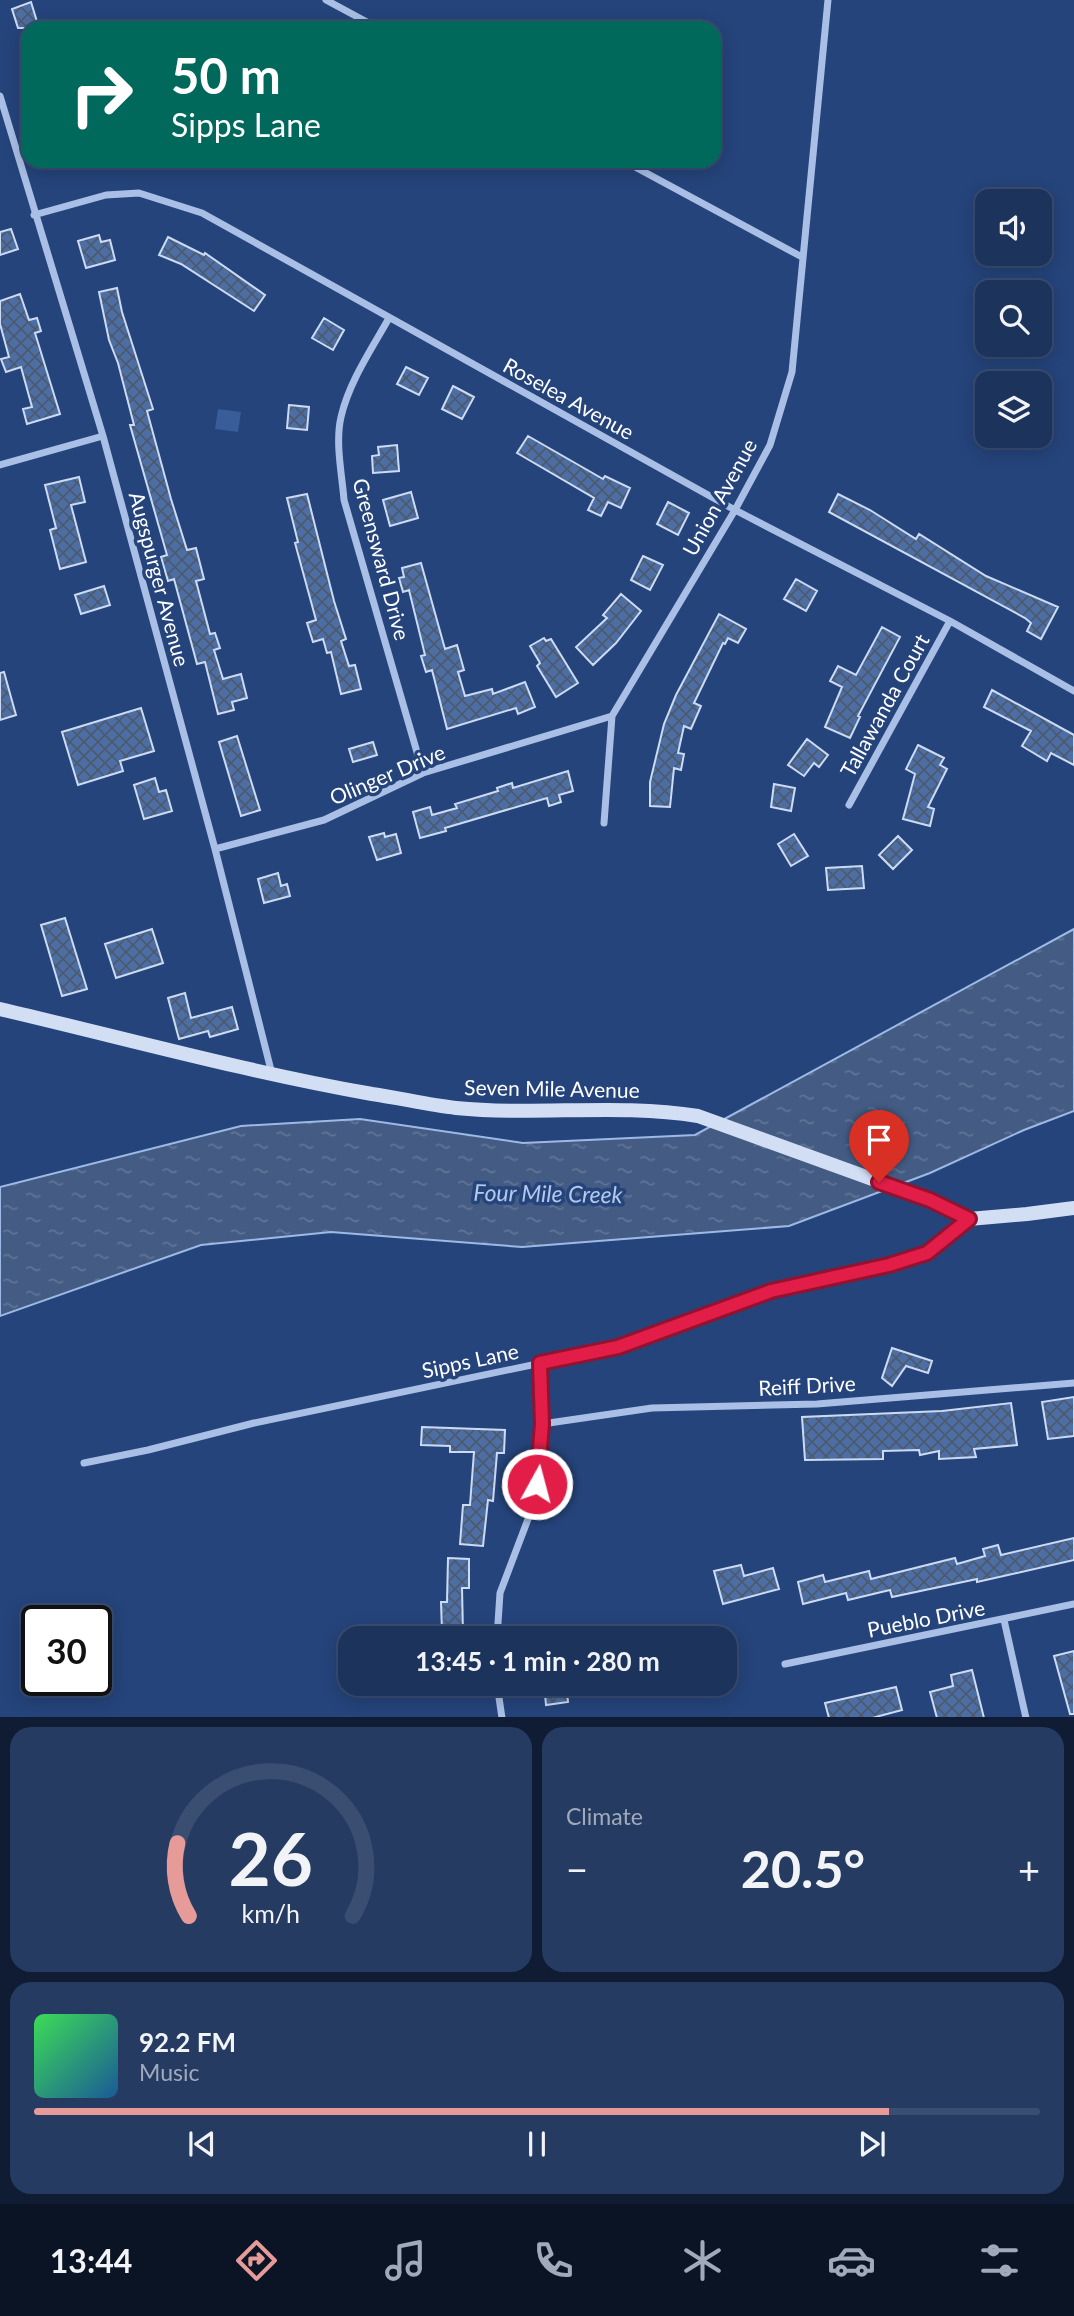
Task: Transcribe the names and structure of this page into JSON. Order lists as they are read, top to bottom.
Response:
{
  "streets": {
    "main road": ["Seven Mile Avenue"],
    "street": [
      "Roselea Avenue",
      "Union Avenue",
      "Greensward Drive",
      "Augspurger Avenue",
      "Tallawanda Court",
      "Olinger Drive",
      "Sipps Lane",
      "Reiff Drive",
      "Pueblo Drive"
    ]
  },
  "crossings": [
    ["Roselea Avenue", "Union Avenue"],
    ["Roselea Avenue", "Greensward Drive"],
    ["Roselea Avenue", "Augspurger Avenue"],
    ["Roselea Avenue", "Tallawanda Court"],
    ["Union Avenue", "Olinger Drive"],
    ["Greensward Drive", "Olinger Drive"],
    ["Augspurger Avenue", "Olinger Drive"],
    ["Augspurger Avenue", "Seven Mile Avenue"],
    ["Seven Mile Avenue", "Sipps Lane"]
  ],
  "water": ["Four Mile Creek"],
  "page": {
    "turn": ["50 m", "Sipps Lane"],
    "limit": "30",
    "trip": "13:45 · 1 min · 280 m",
    "tile": "Climate",
    "heat": ["−", "20.5°", "+"],
    "song": ["92.2 FM", "Music"],
    "tabs": "13:44",
    "gauge": ["26", "km/h"]
  }
}
